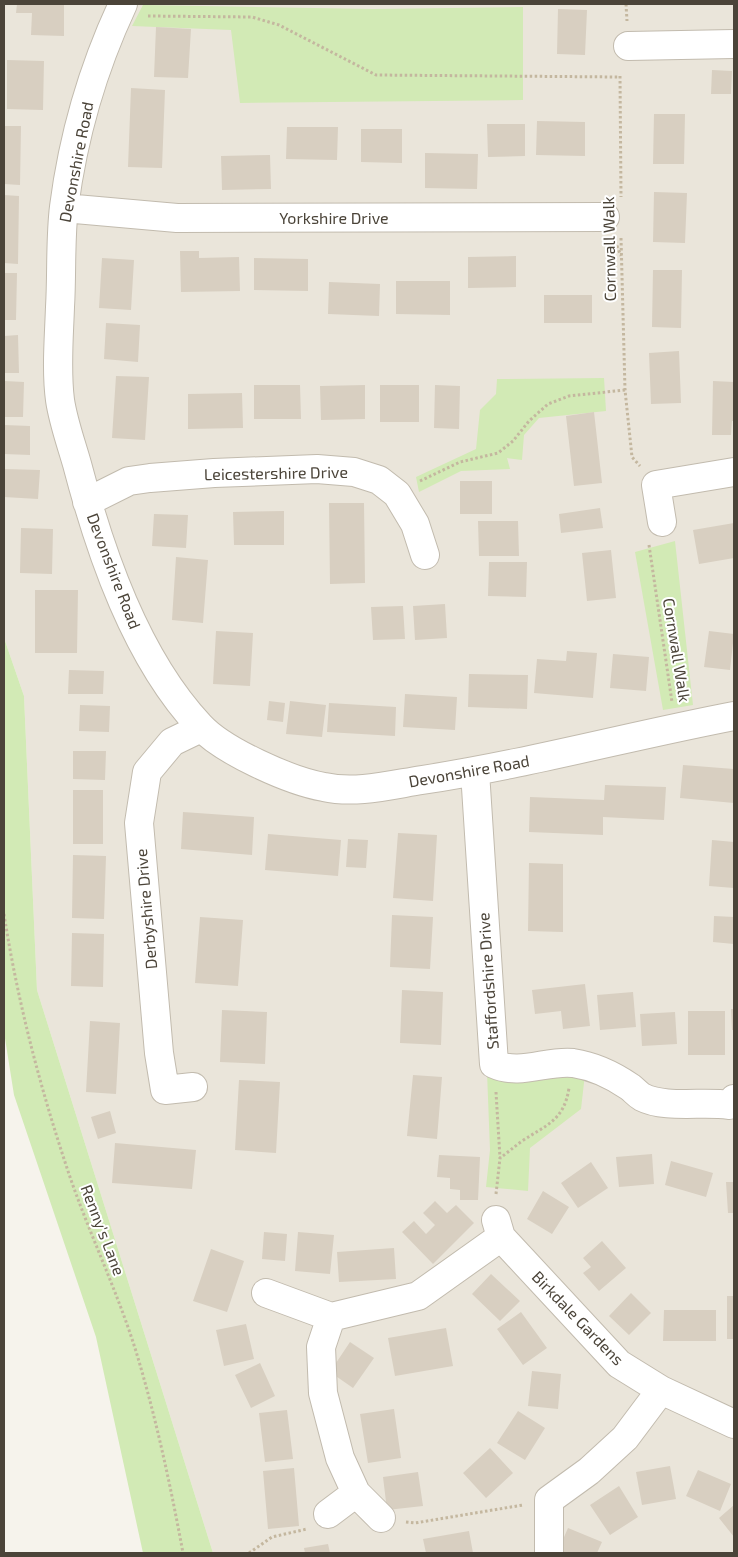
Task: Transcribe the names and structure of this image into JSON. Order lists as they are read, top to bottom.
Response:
{
  "streets": {
    "street": [
      "Devonshire Road",
      "Yorkshire Drive",
      "Leicestershire Drive",
      "Derbyshire Drive",
      "Staffordshire Drive",
      "Birkdale Gardens"
    ],
    "path": ["Cornwall Walk", "Renny's Lane"]
  },
  "crossings": [
    ["Devonshire Road", "Yorkshire Drive"],
    ["Devonshire Road", "Cornwall Walk"],
    ["Devonshire Road", "Leicestershire Drive"],
    ["Devonshire Road", "Derbyshire Drive"],
    ["Devonshire Road", "Staffordshire Drive"],
    ["Yorkshire Drive", "Cornwall Walk"]
  ]
}
